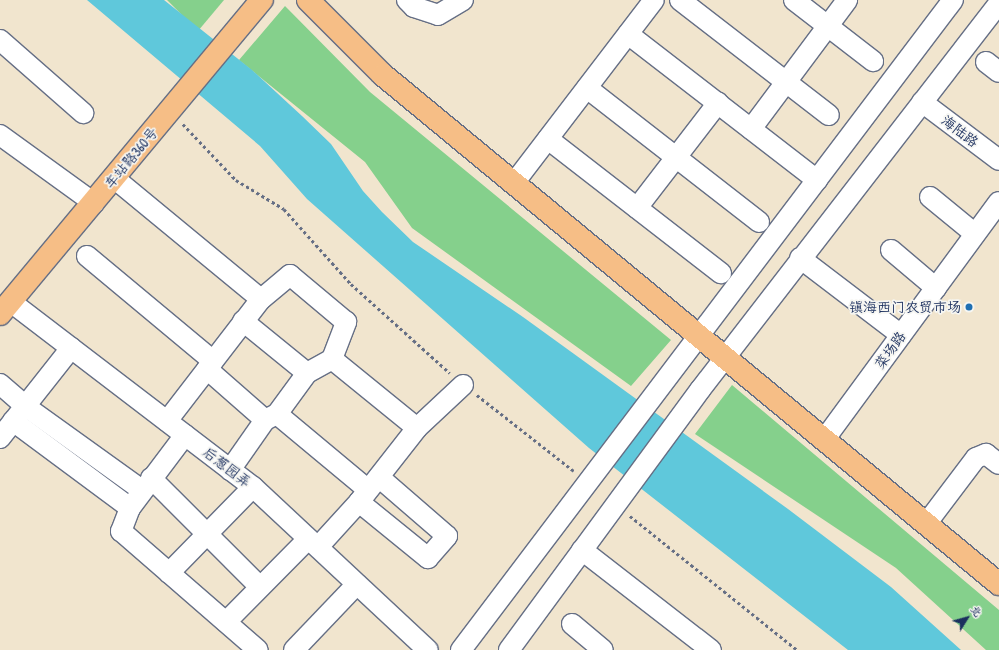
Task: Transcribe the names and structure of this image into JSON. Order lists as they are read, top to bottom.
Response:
{
  "streets": {
    "main road": ["车站路360号"],
    "street": ["海陆路", "菜场路", "后葱园弄"]
  },
  "crossings": [
    ["车站路360号", "后葱园弄"]
  ],
  "places": ["镇海西门农贸市场"],
  "north": "top right"
}
